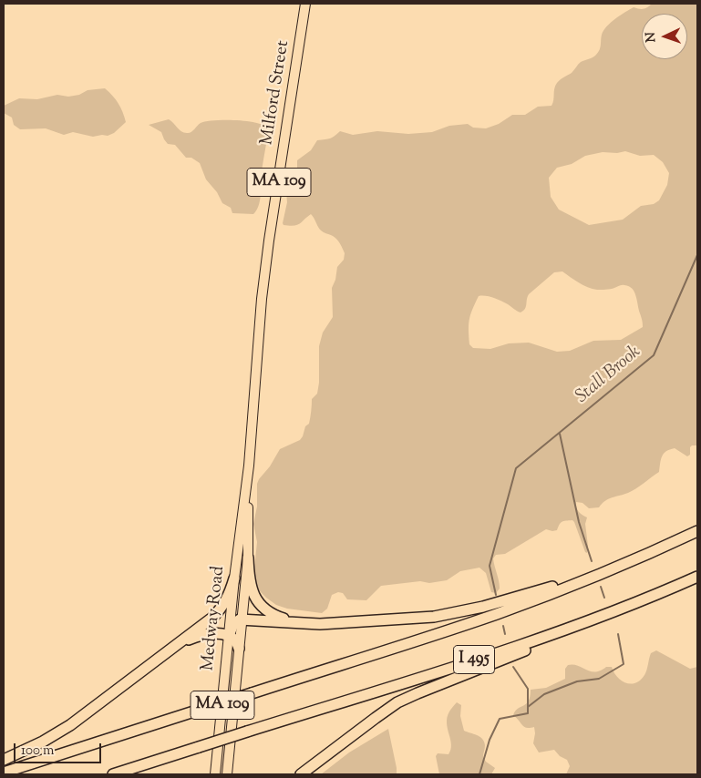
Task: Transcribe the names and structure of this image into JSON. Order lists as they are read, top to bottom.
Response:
{
  "streets": {
    "highway": ["I 495"],
    "main road": ["Milford Street", "MA 109", "Medway Road"]
  },
  "crossings": [
    ["Milford Street", "Medway Road"]
  ],
  "water": ["Stall Brook"],
  "scale_bar": "100 m",
  "north": "left"
}
